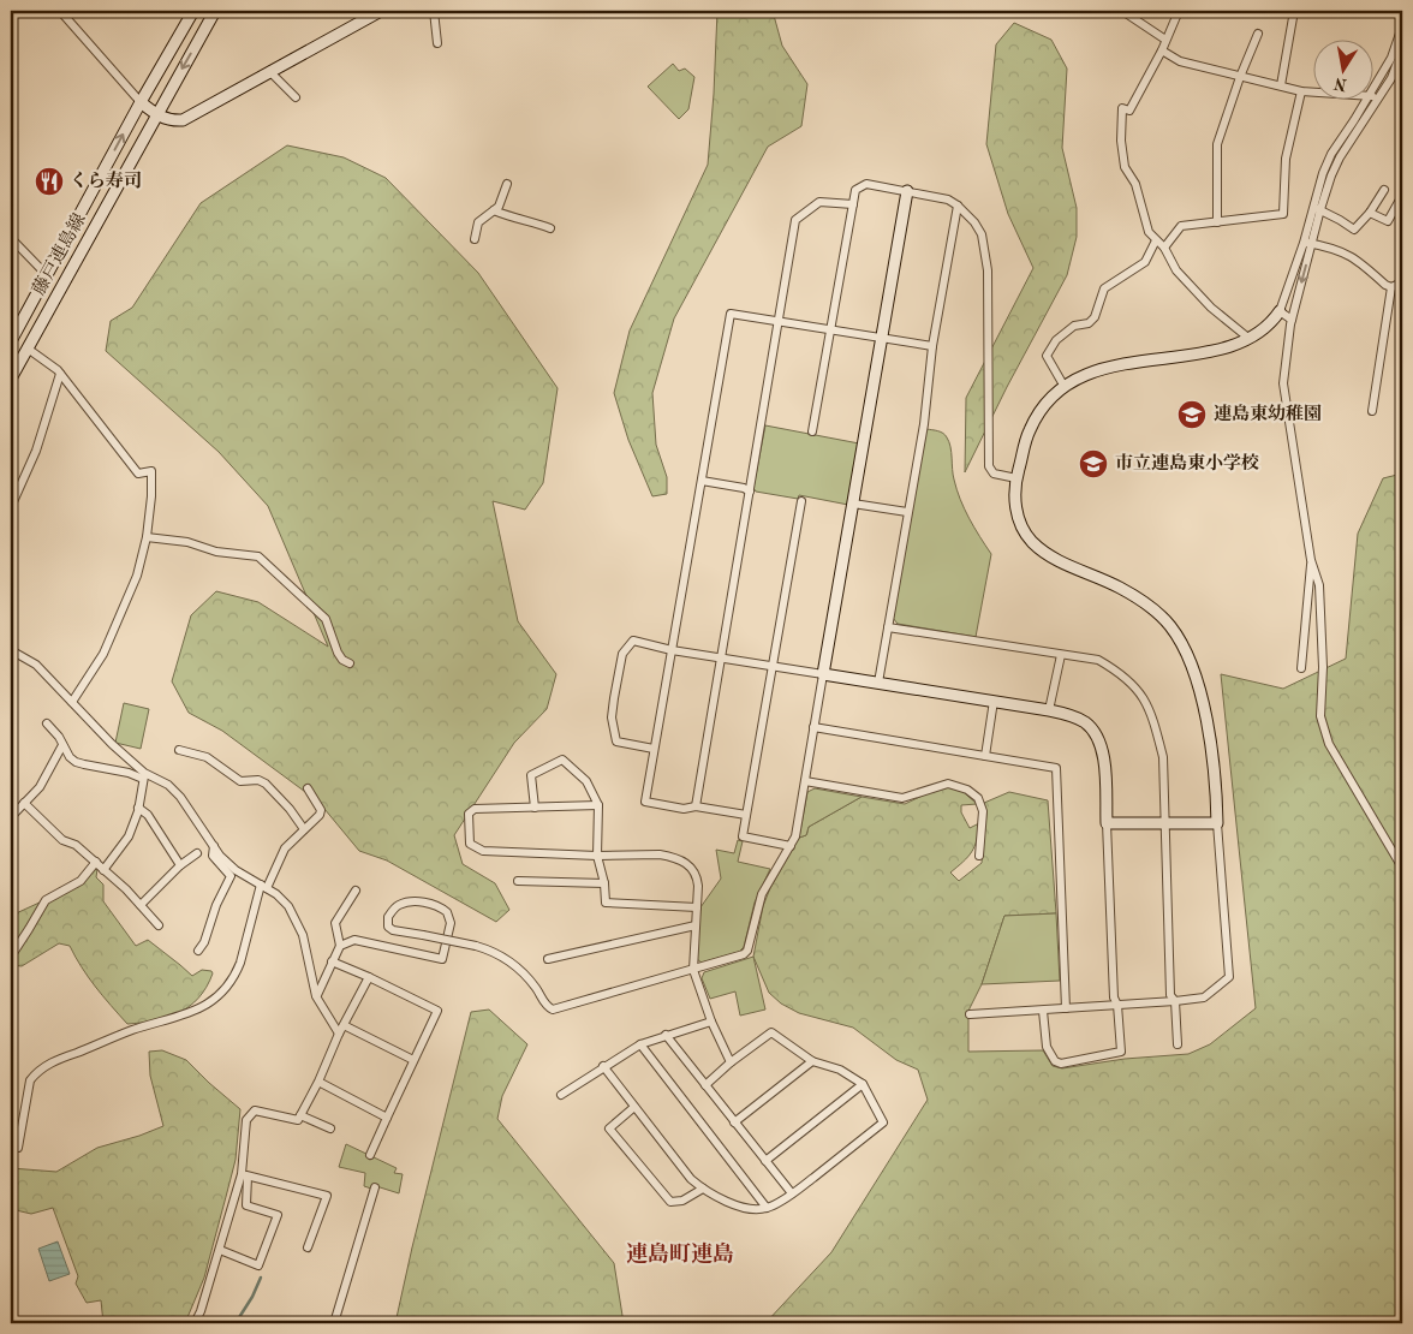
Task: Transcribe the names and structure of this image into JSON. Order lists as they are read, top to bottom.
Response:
{
  "streets": {
    "street": ["藤戸連島線"]
  },
  "districts": ["連島町連島"],
  "places": {
    "restaurant": ["くら寿司"],
    "school or university": ["連島東幼稚園", "市立連島東小学校"]
  },
  "north": "bottom"
}
